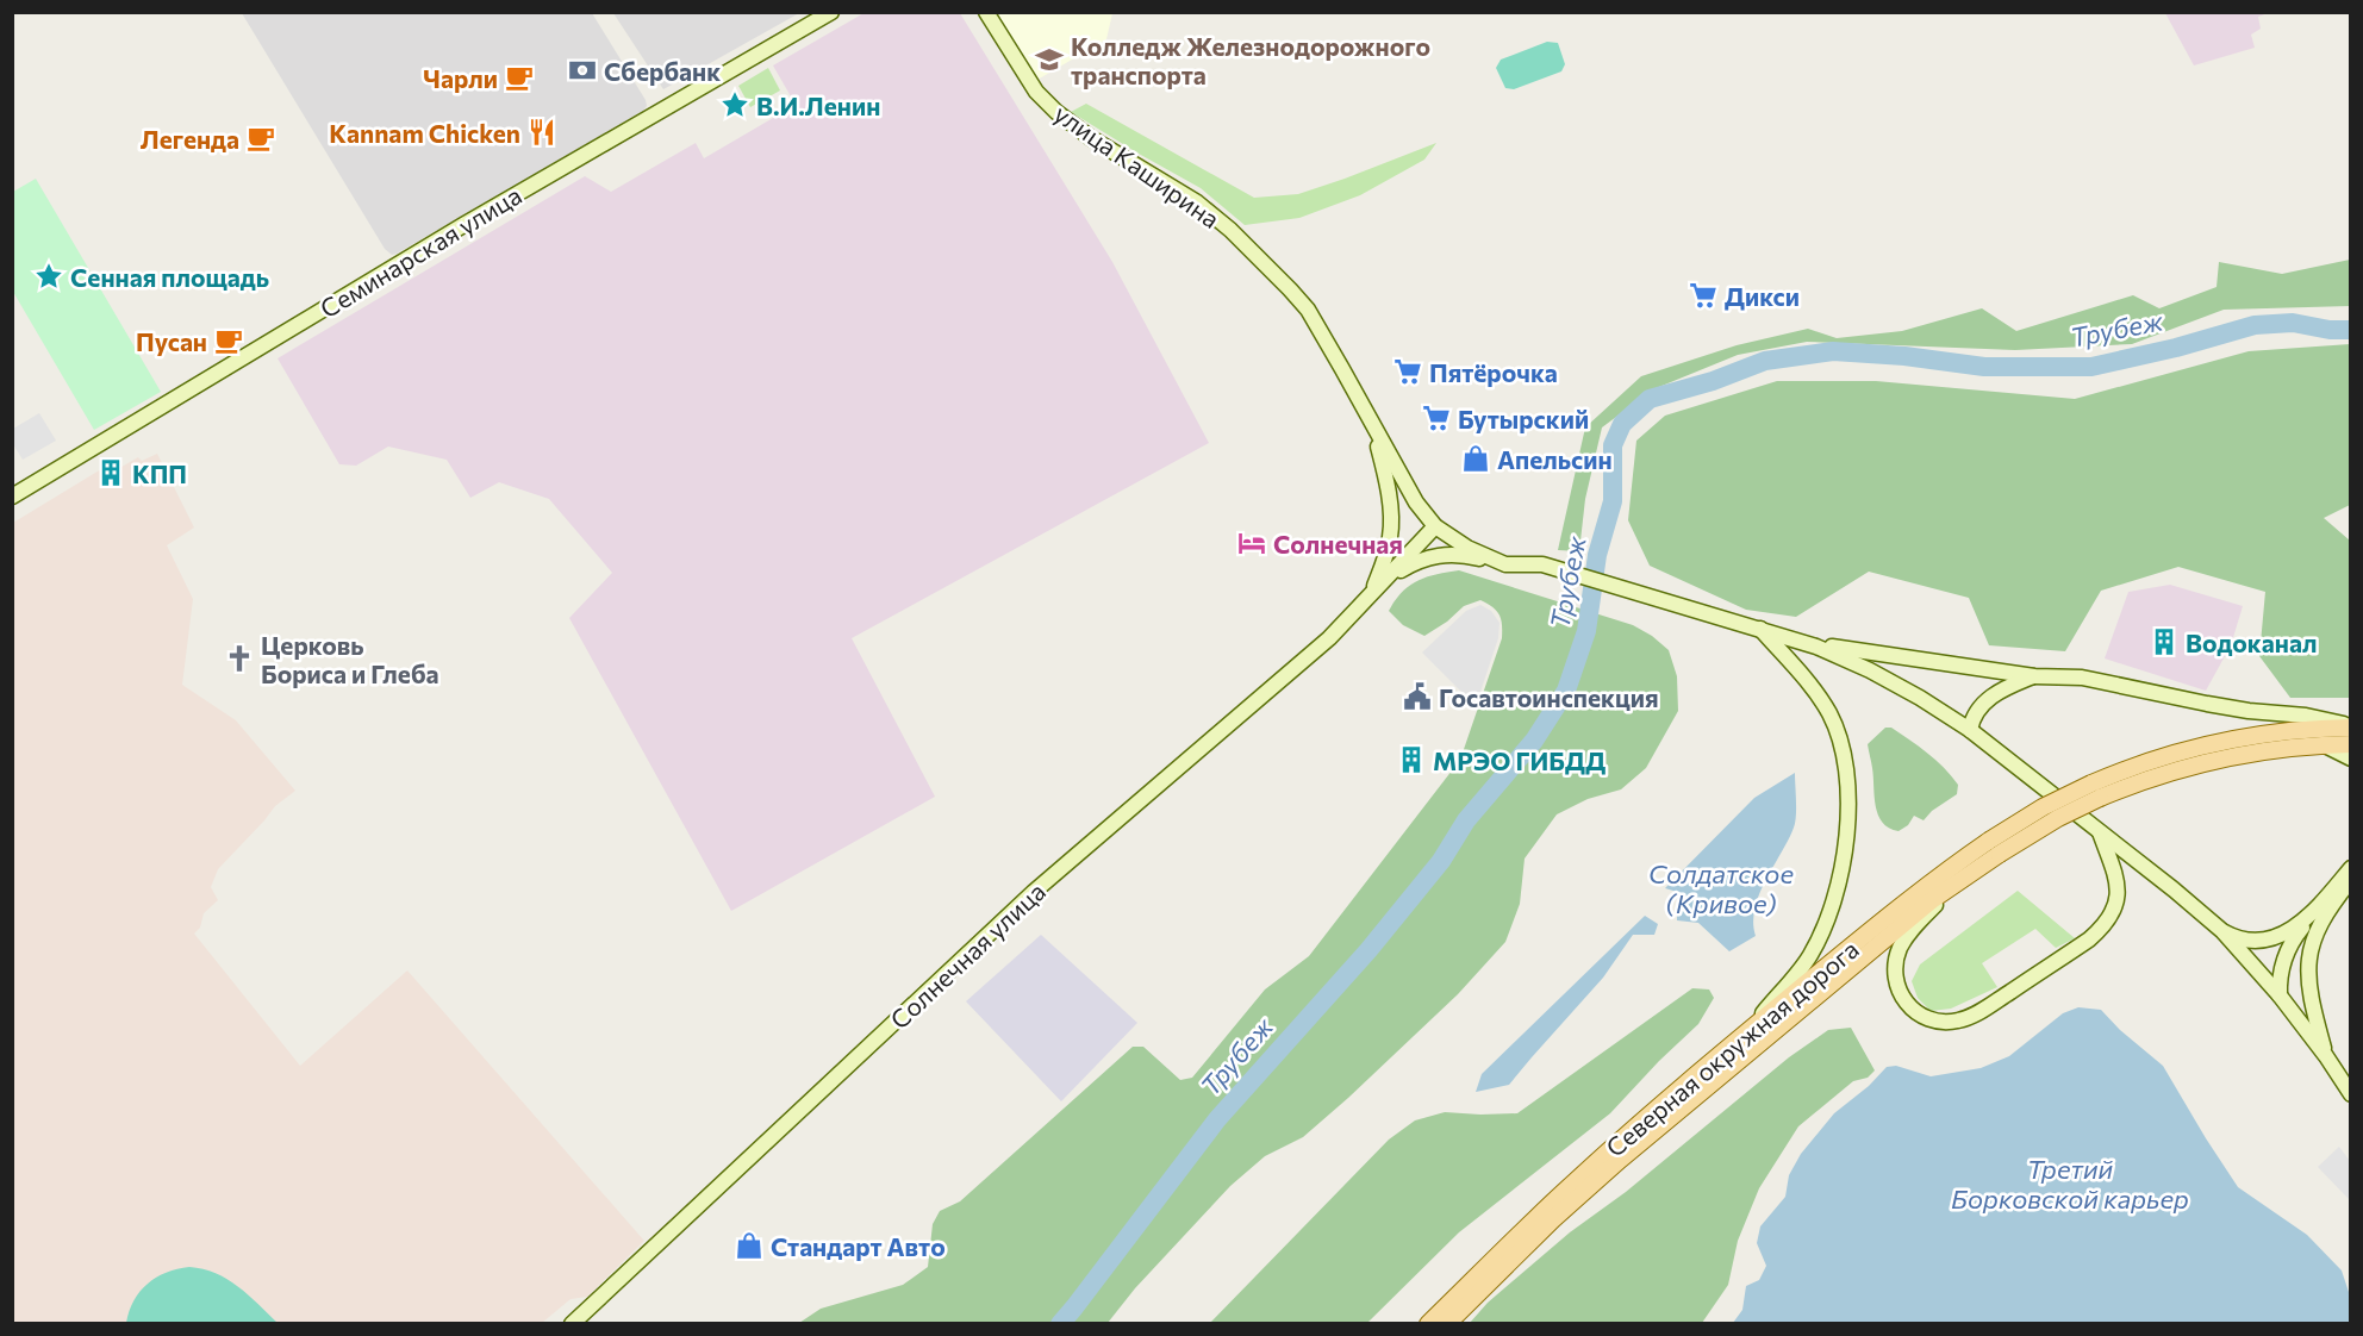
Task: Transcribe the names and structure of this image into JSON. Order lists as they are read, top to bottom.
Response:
{
  "streets": {
    "main road": [
      "улица Каширина",
      "Семинарская улица",
      "Солнечная улица",
      "Северная окружная дорога"
    ]
  },
  "crossings": [
    ["улица Каширина", "Солнечная улица"]
  ],
  "water": ["Трубеж", "Солдатское (Кривое)", "Третий Борковской карьер"],
  "places": {
    "school or university": ["Колледж Железнодорожного транспорта"],
    "bank": ["Сбербанк"],
    "cafe": ["Чарли", "Легенда", "Пусан"],
    "place": ["В.И.Ленин", "Сенная площадь"],
    "restaurant": ["Kannam Chicken"],
    "supermarket": ["Дикси", "Пятёрочка", "Бутырский"],
    "shop": ["Апельсин", "Стандарт Авто"],
    "building": ["КПП", "Водоканал", "МРЭО ГИБДД"],
    "hotel": ["Солнечная"],
    "church": ["Церковь Бориса и Глеба"],
    "public building": ["Госавтоинспекция"]
  }
}
